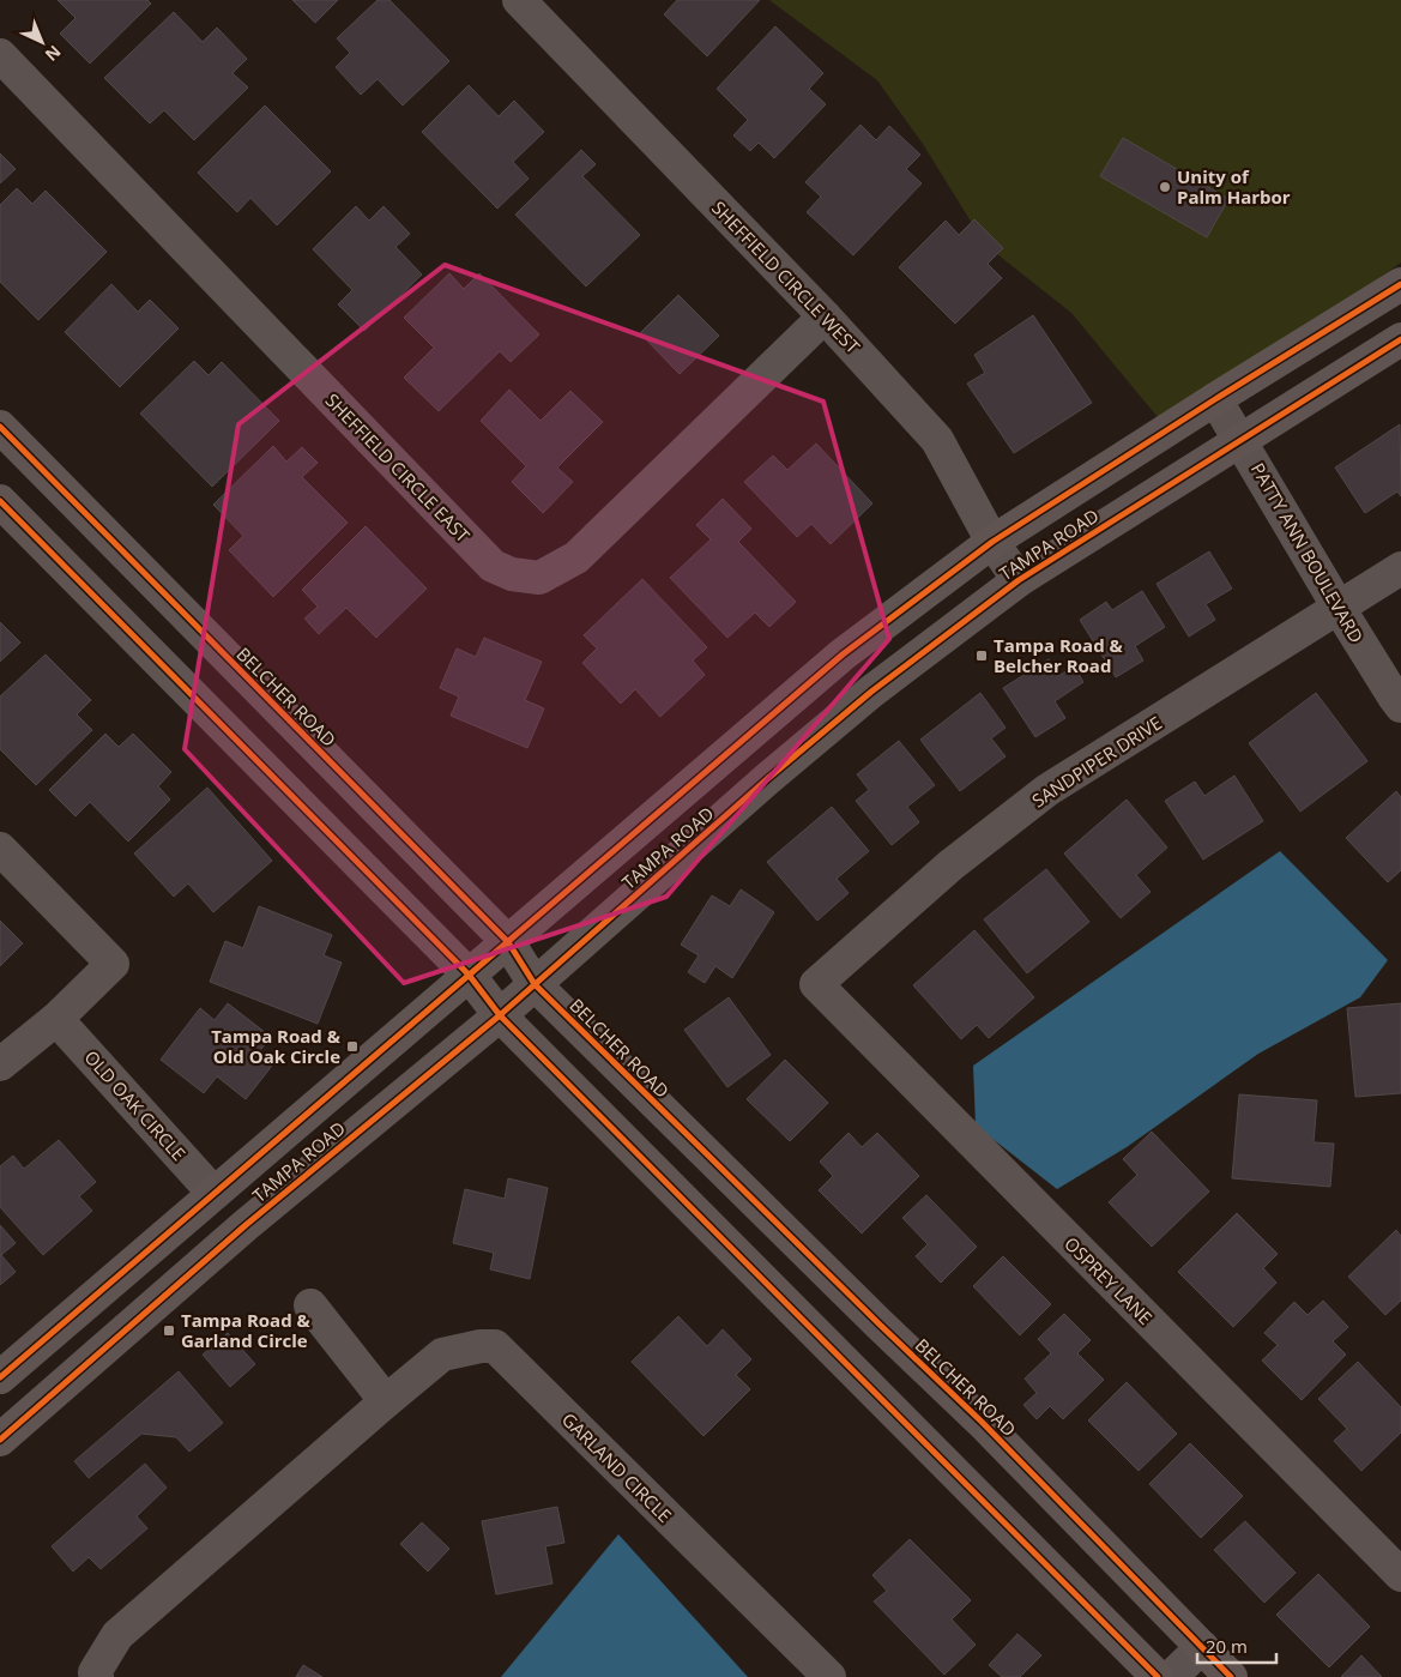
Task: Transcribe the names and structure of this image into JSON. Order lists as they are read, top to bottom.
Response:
{
  "streets": {
    "main road": ["TAMPA ROAD", "BELCHER ROAD"],
    "street": [
      "SHEFFIELD CIRCLE WEST",
      "SHEFFIELD CIRCLE EAST",
      "PATTY ANN BOULEVARD",
      "SANDPIPER DRIVE",
      "OLD OAK CIRCLE",
      "OSPREY LANE",
      "GARLAND CIRCLE"
    ]
  },
  "crossings": [
    ["SHEFFIELD CIRCLE WEST", "SHEFFIELD CIRCLE EAST"],
    ["SHEFFIELD CIRCLE WEST", "TAMPA ROAD"],
    ["TAMPA ROAD", "PATTY ANN BOULEVARD"],
    ["TAMPA ROAD", "BELCHER ROAD"],
    ["TAMPA ROAD", "OLD OAK CIRCLE"],
    ["PATTY ANN BOULEVARD", "SANDPIPER DRIVE"],
    ["SANDPIPER DRIVE", "OSPREY LANE"]
  ],
  "places": {
    "other": ["Unity of Palm Harbor"],
    "transit": ["Tampa Road & Belcher Road", "Tampa Road & Old Oak Circle", "Tampa Road & Garland Circle"]
  },
  "scale_bar": "20 m",
  "north": "bottom right"
}
